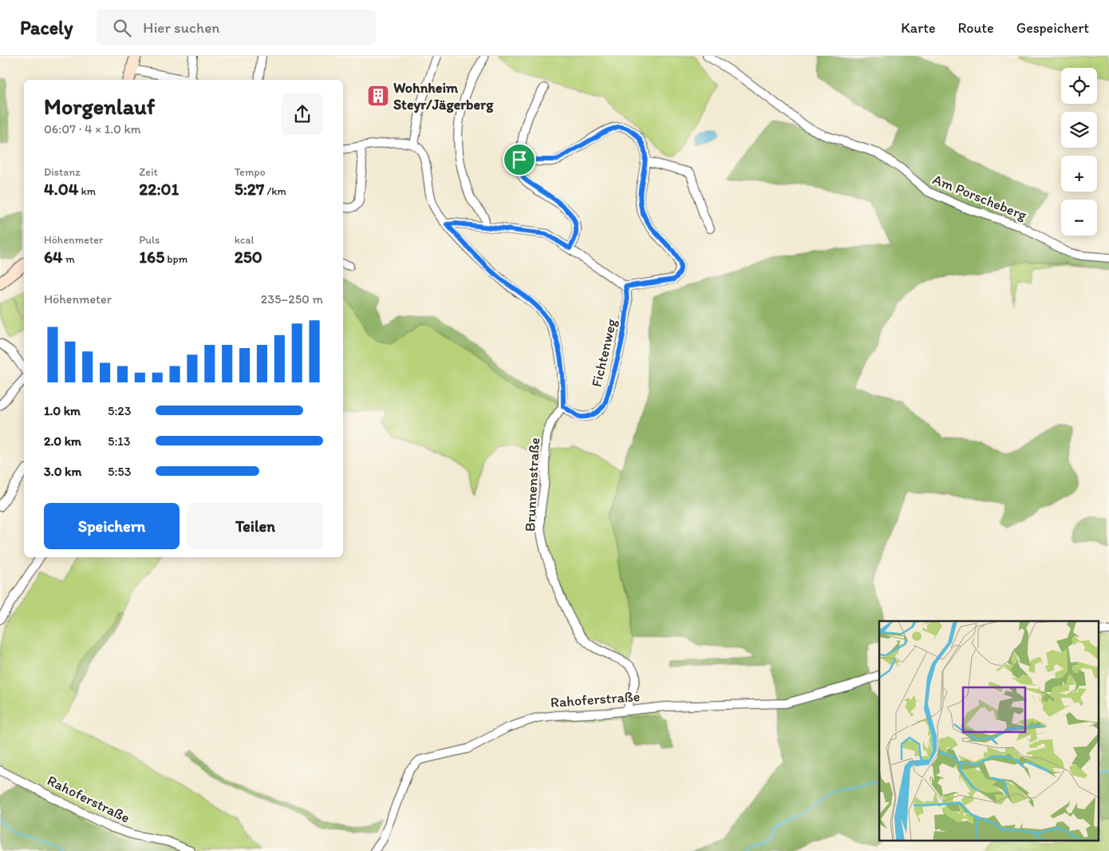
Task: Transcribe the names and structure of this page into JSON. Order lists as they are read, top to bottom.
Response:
{
  "streets": {
    "street": [
      "Am Porscheberg",
      "Fichtenweg",
      "Brunnenstraße",
      "Rahoferstraße"
    ]
  },
  "crossings": [
    ["Fichtenweg", "Brunnenstraße"],
    ["Brunnenstraße", "Rahoferstraße"]
  ],
  "places": {
    "building": ["Wohnheim Steyr/Jägerberg"]
  },
  "page": {
    "header": "Pacely",
    "search": "Hier suchen",
    "nav": ["Karte", "Route", "Gespeichert"],
    "map_buttons": ["+", "−"],
    "heading": ["Morgenlauf", "06:07 · 4 × 1.0 km"],
    "stats": [
      ["Distanz", "4.04 km"],
      ["Zeit", "22:01"],
      ["Tempo", "5:27 /km"],
      ["Höhenmeter", "64 m"],
      ["Puls", "165 bpm"],
      ["kcal", "250"]
    ],
    "chart": ["Höhenmeter", "235–250 m"],
    "list": [
      {
        "name": "1.0 km",
        "note": "5:23"
      },
      {
        "name": "2.0 km",
        "note": "5:13"
      },
      {
        "name": "3.0 km",
        "note": "5:53"
      }
    ],
    "buttons": ["Speichern", "Teilen"]
  }
}
